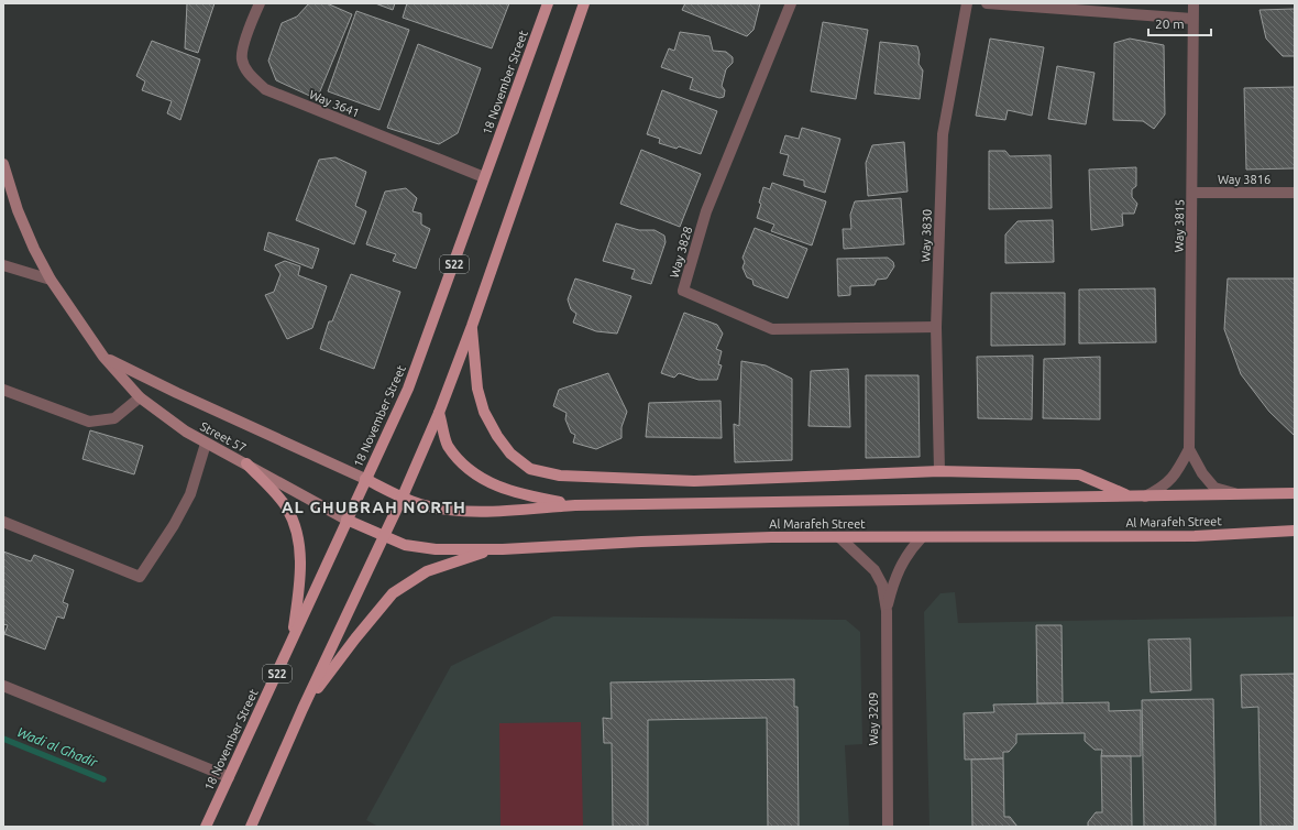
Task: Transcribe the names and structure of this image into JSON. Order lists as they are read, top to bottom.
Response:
{
  "streets": {
    "main road": ["18 November Street", "S22", "Al Marafeh Street"],
    "street": [
      "Way 3641",
      "Way 3816",
      "Way 3815",
      "Way 3830",
      "Way 3828",
      "Street 57",
      "Way 3209"
    ]
  },
  "crossings": [
    ["18 November Street", "Way 3641"],
    ["18 November Street", "Street 57"],
    ["18 November Street", "Al Marafeh Street"],
    ["Way 3816", "Way 3815"],
    ["Way 3815", "Al Marafeh Street"],
    ["Way 3830", "Way 3828"],
    ["Street 57", "Al Marafeh Street"],
    ["Al Marafeh Street", "Way 3209"]
  ],
  "districts": ["AL GHUBRAH NORTH"],
  "water": ["Wadi al Ghadir"],
  "scale_bar": "20 m"
}
